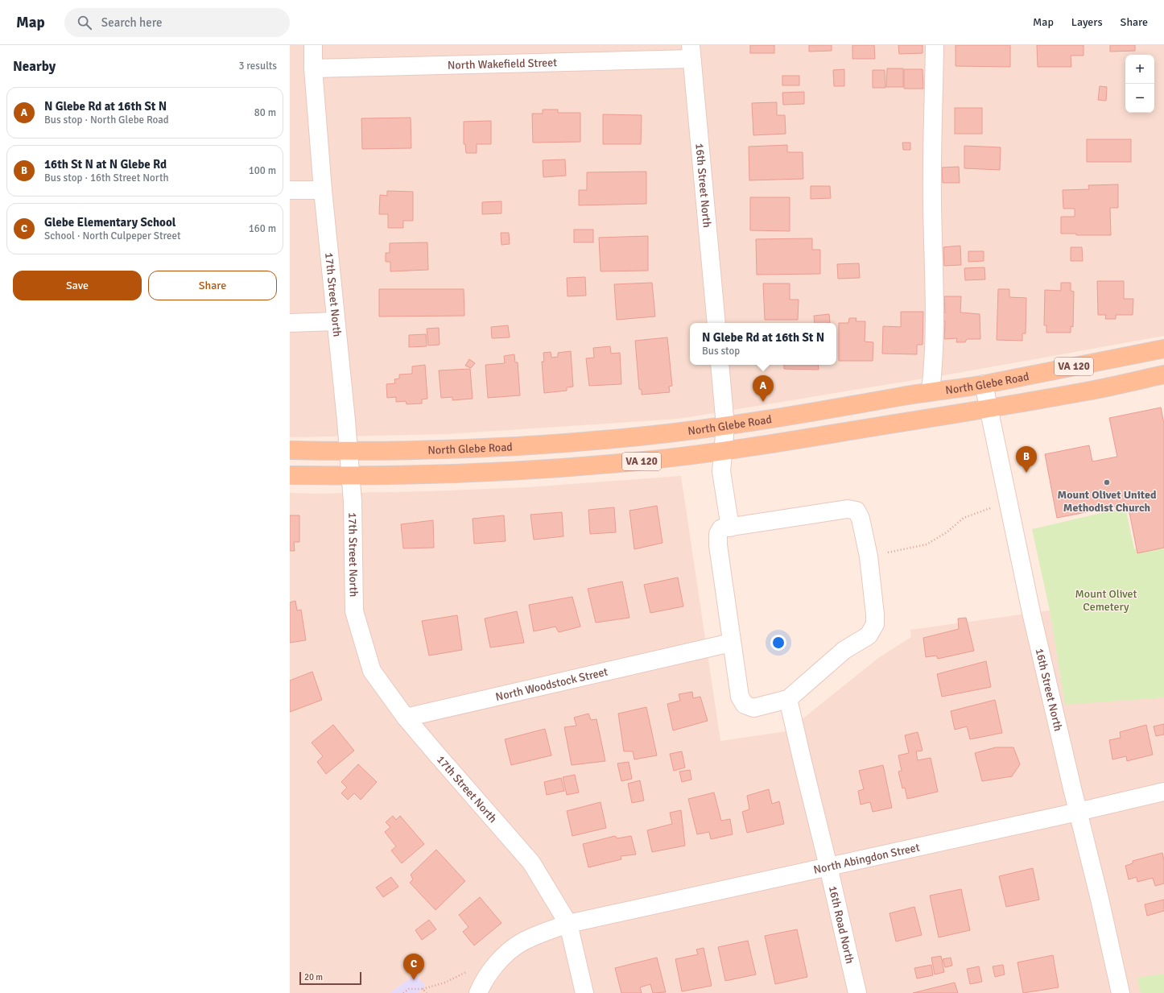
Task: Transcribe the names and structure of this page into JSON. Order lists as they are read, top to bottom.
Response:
{
  "streets": {
    "main road": ["VA 120", "North Glebe Road"],
    "street": [
      "North Wakefield Street",
      "16th Street North",
      "17th Street North",
      "North Woodstock Street",
      "North Abingdon Street",
      "16th Road North"
    ]
  },
  "crossings": [
    ["North Wakefield Street", "16th Street North"],
    ["North Wakefield Street", "17th Street North"],
    ["16th Street North", "VA 120"],
    ["16th Street North", "North Glebe Road"],
    ["16th Street North", "North Abingdon Street"],
    ["17th Street North", "VA 120"],
    ["17th Street North", "North Glebe Road"],
    ["17th Street North", "North Woodstock Street"],
    ["17th Street North", "North Abingdon Street"],
    ["North Abingdon Street", "16th Road North"]
  ],
  "parks": ["Mount Olivet Cemetery"],
  "places": ["Mount Olivet United Methodist Church"],
  "scale_bar": "20 m",
  "page": {
    "header": "Map",
    "search": "Search here",
    "nav": ["Map", "Layers", "Share"],
    "heading": ["Nearby", "3 results"],
    "map_buttons": ["+", "−"],
    "list": [
      {
        "mark": "A",
        "name": "N Glebe Rd at 16th St N",
        "note": "Bus stop · North Glebe Road",
        "value": "80 m"
      },
      {
        "mark": "B",
        "name": "16th St N at N Glebe Rd",
        "note": "Bus stop · 16th Street North",
        "value": "100 m"
      },
      {
        "mark": "C",
        "name": "Glebe Elementary School",
        "note": "School · North Culpeper Street",
        "value": "160 m"
      }
    ],
    "buttons": ["Save", "Share"],
    "popup": ["N Glebe Rd at 16th St N", "Bus stop"],
    "pins": ["A", "B", "C"],
    "scale": "20 m"
  }
}
